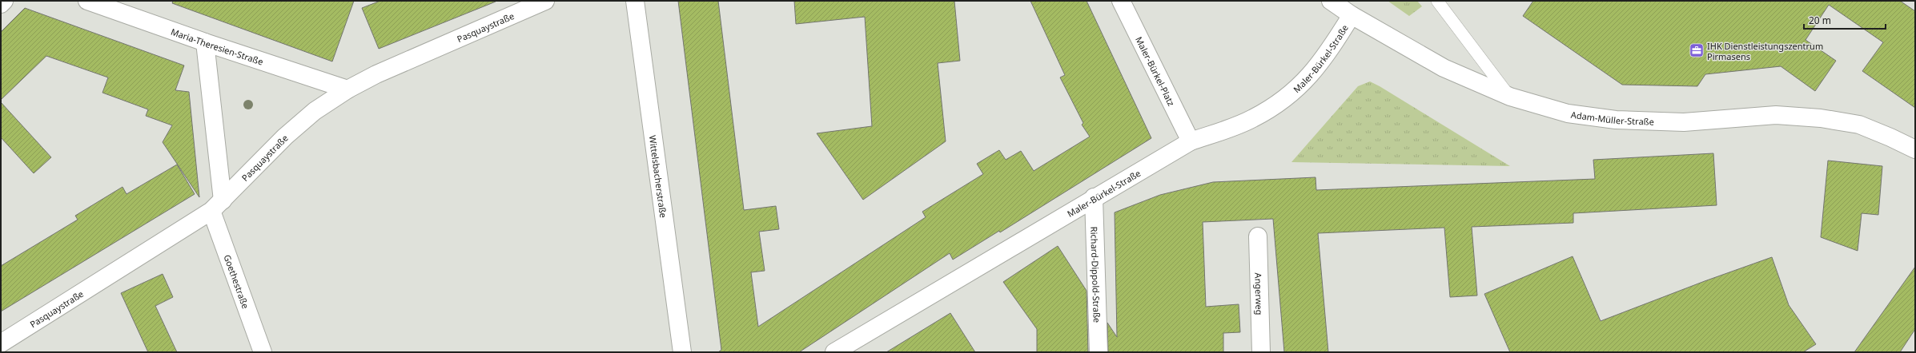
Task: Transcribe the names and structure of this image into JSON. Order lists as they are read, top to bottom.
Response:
{
  "streets": {
    "street": [
      "Pasquaystraße",
      "Maria-Theresien-Straße",
      "Maler-Bürkel-Straße",
      "Maler-Bürkel-Platz",
      "Adam-Müller-Straße",
      "Wittelsbacherstraße",
      "Richard-Dippold-Straße",
      "Goethestraße",
      "Angerweg"
    ]
  },
  "crossings": [
    ["Pasquaystraße", "Maria-Theresien-Straße"],
    ["Pasquaystraße", "Goethestraße"],
    ["Maria-Theresien-Straße", "Goethestraße"],
    ["Maler-Bürkel-Straße", "Maler-Bürkel-Platz"],
    ["Maler-Bürkel-Straße", "Adam-Müller-Straße"],
    ["Maler-Bürkel-Straße", "Richard-Dippold-Straße"]
  ],
  "places": {
    "office": ["IHK Dienstleistungszentrum Pirmasens"]
  },
  "scale_bar": "20 m"
}
